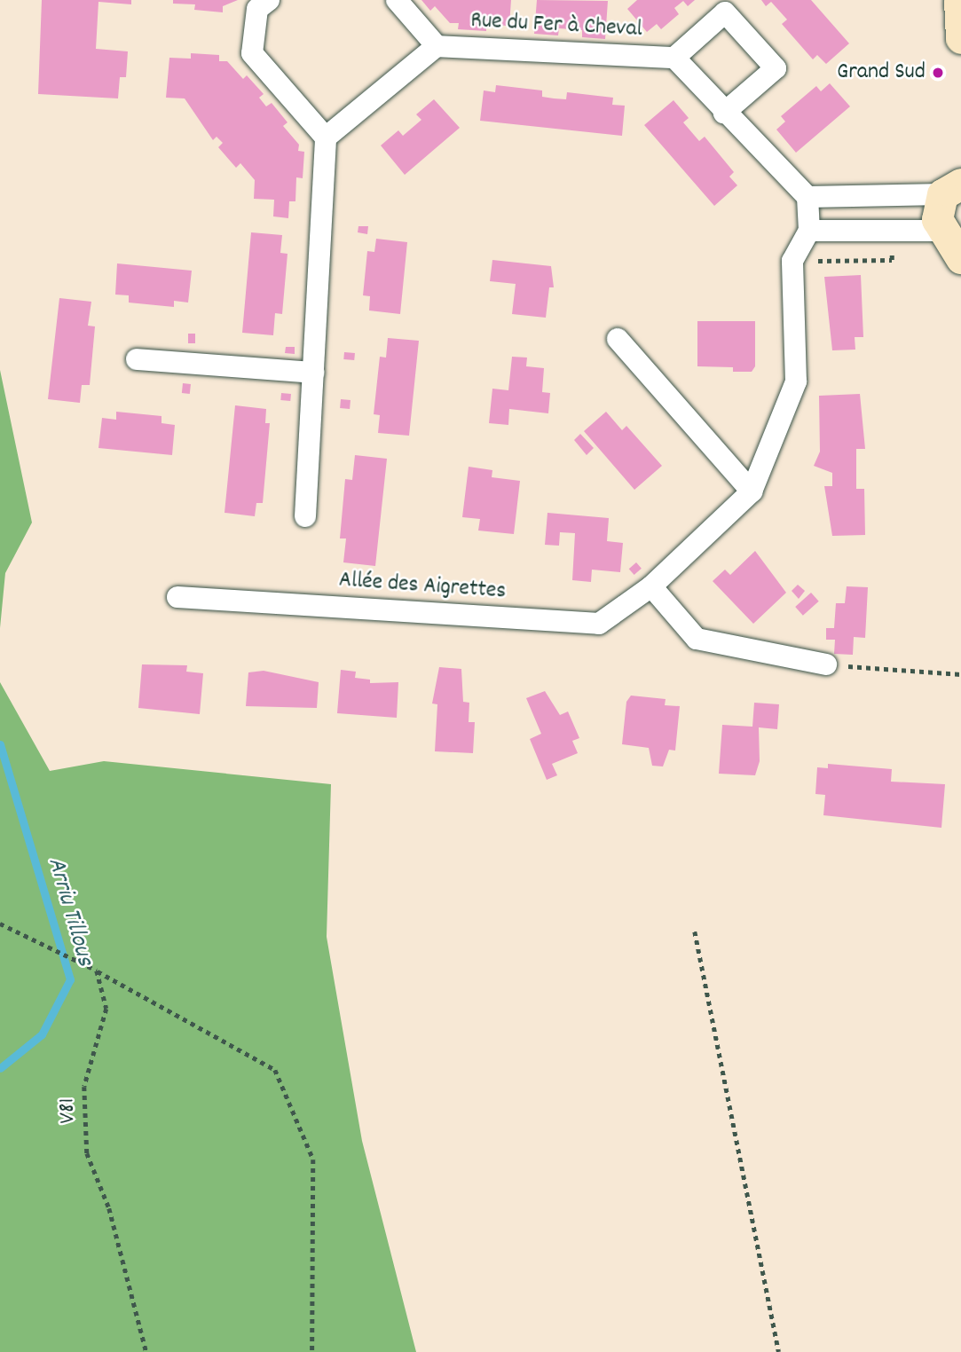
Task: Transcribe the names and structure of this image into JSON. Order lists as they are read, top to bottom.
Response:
{
  "streets": {
    "street": ["Rue du Fer à Cheval", "Allée des Aigrettes"],
    "path": ["V81"]
  },
  "water": ["Arriu Tillous"],
  "places": ["Grand Sud"]
}
